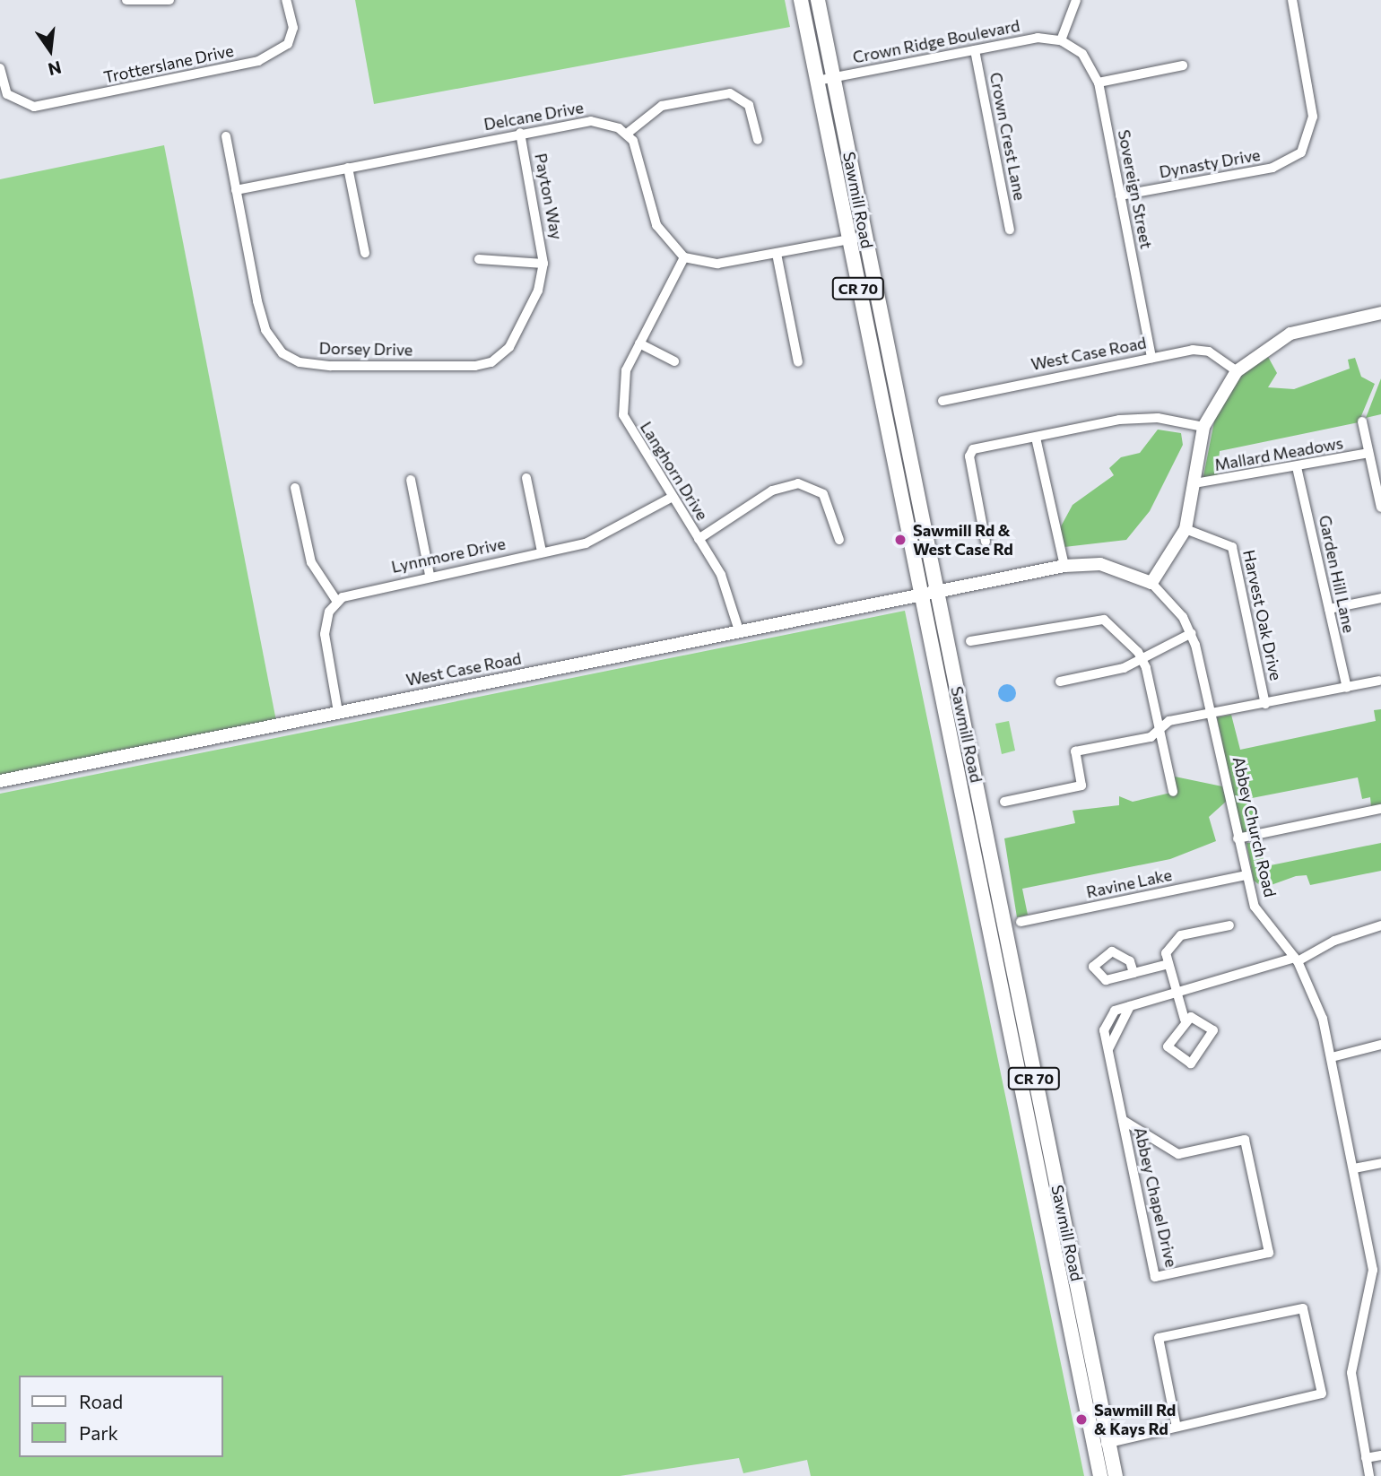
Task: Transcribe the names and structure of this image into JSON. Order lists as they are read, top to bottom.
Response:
{
  "streets": {
    "main road": ["Sawmill Road", "CR 70", "West Case Road"],
    "street": [
      "Crown Ridge Boulevard",
      "Trotterslane Drive",
      "Delcane Drive",
      "Crown Crest Lane",
      "Dynasty Drive",
      "Sovereign Street",
      "Payton Way",
      "Dorsey Drive",
      "Mallard Meadows",
      "Langhorn Drive",
      "Lynnmore Drive",
      "Garden Hill Lane",
      "Harvest Oak Drive",
      "Abbey Church Road",
      "Ravine Lake",
      "Abbey Chapel Drive"
    ]
  },
  "crossings": [
    ["Crown Ridge Boulevard", "Crown Crest Lane"],
    ["Crown Ridge Boulevard", "Sovereign Street"],
    ["Crown Ridge Boulevard", "Sawmill Road"],
    ["Delcane Drive", "Payton Way"],
    ["Delcane Drive", "Dorsey Drive"],
    ["Dynasty Drive", "Sovereign Street"],
    ["Sovereign Street", "West Case Road"],
    ["Payton Way", "Dorsey Drive"],
    ["Sawmill Road", "West Case Road"],
    ["West Case Road", "Langhorn Drive"],
    ["Mallard Meadows", "Garden Hill Lane"],
    ["Langhorn Drive", "Lynnmore Drive"],
    ["Abbey Church Road", "Ravine Lake"],
    ["Abbey Church Road", "Abbey Chapel Drive"]
  ],
  "places": ["Sawmill Rd & West Case Rd", "Sawmill Rd & Kays Rd"],
  "legend": ["Road", "Park"],
  "north": "bottom"
}
